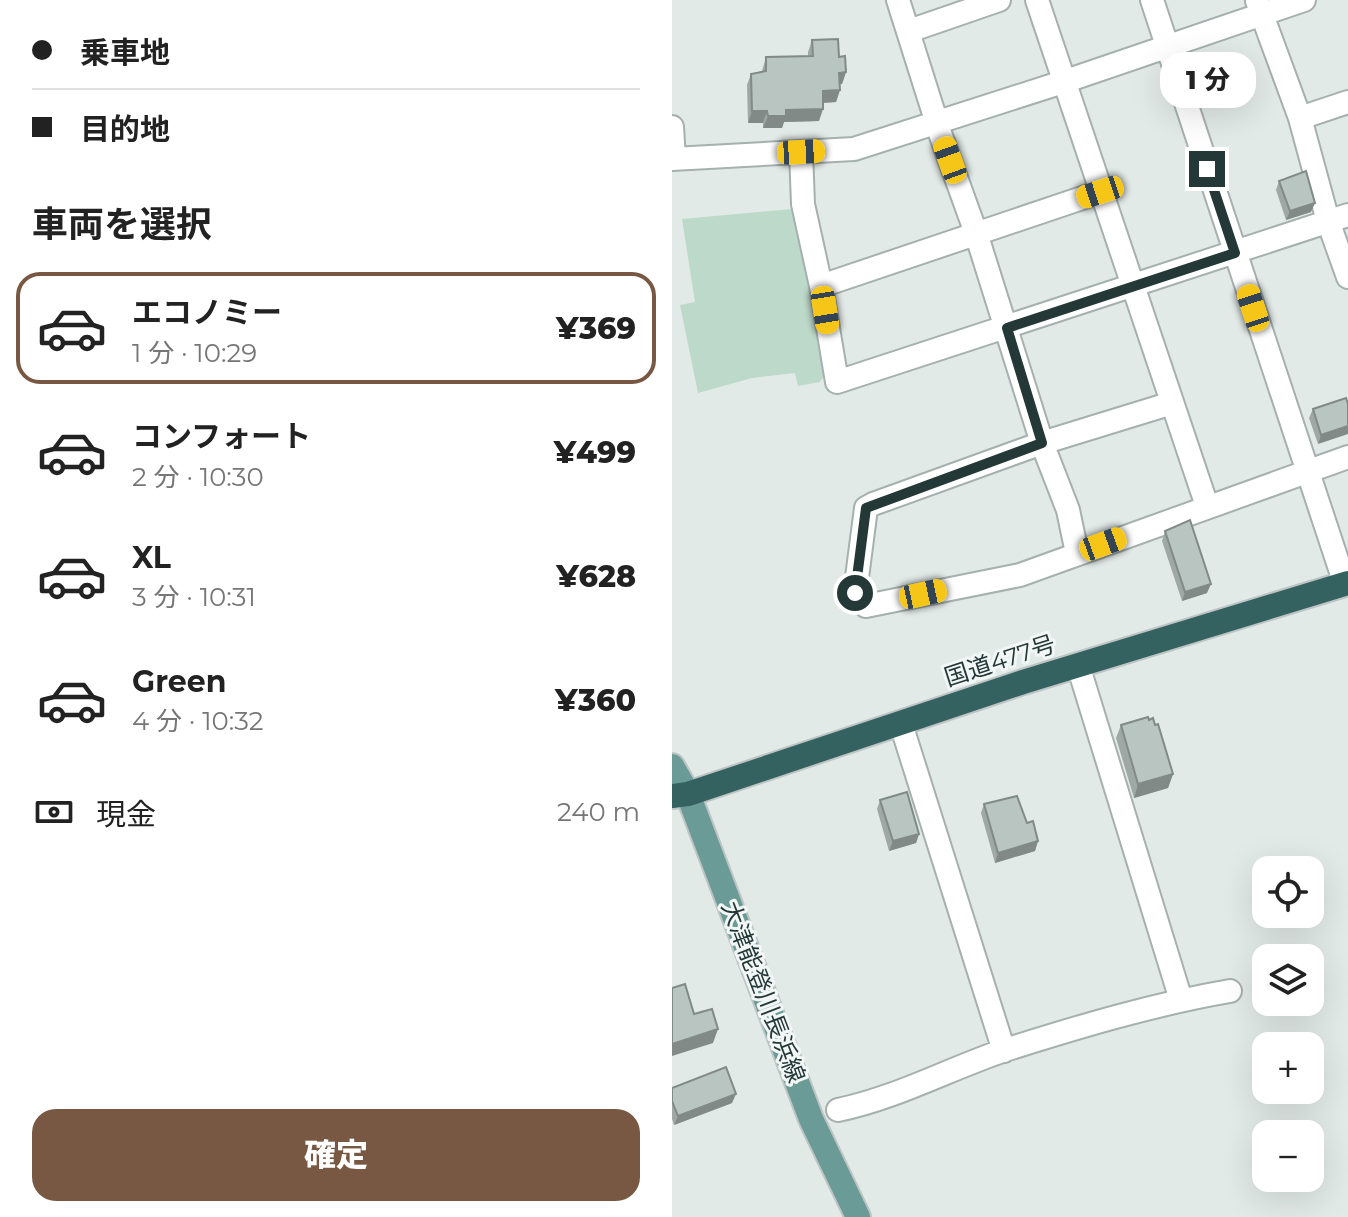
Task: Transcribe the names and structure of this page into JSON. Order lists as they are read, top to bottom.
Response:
{
  "streets": {
    "highway": ["国道477号"],
    "main road": ["大津能登川長浜線"]
  },
  "crossings": [
    ["国道477号", "大津能登川長浜線"]
  ],
  "page": {
    "banner": ["乗車地", "目的地"],
    "bubble": "1 分",
    "heading": "車両を選択",
    "list": [
      {
        "name": "エコノミー",
        "note": "1 分 · 10:29",
        "value": "¥369"
      },
      {
        "name": "コンフォート",
        "note": "2 分 · 10:30",
        "value": "¥499"
      },
      {
        "name": "XL",
        "note": "3 分 · 10:31",
        "value": "¥628"
      },
      {
        "name": "Green",
        "note": "4 分 · 10:32",
        "value": "¥360"
      }
    ],
    "pay": ["現金", "240 m"],
    "map_buttons": ["+", "−"],
    "buttons": "確定"
  }
}
